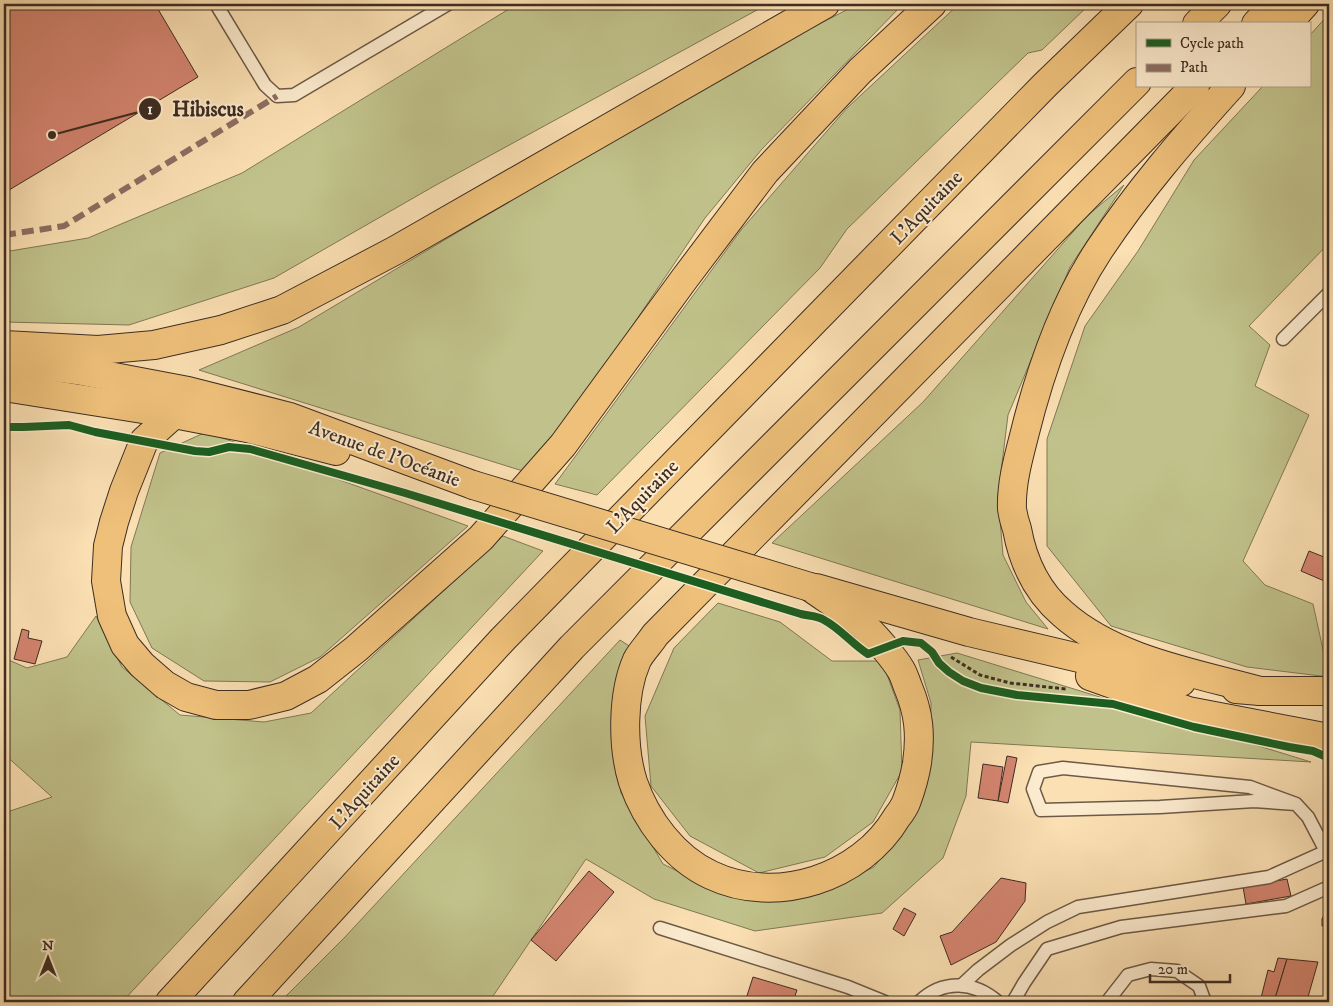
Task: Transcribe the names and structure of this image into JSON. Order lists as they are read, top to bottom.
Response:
{
  "streets": {
    "main road": ["L'Aquitaine", "Avenue de l'Océanie"]
  },
  "places": ["Hibiscus"],
  "legend": ["Cycle path", "Path"],
  "scale_bar": "20 m",
  "north": "top"
}
